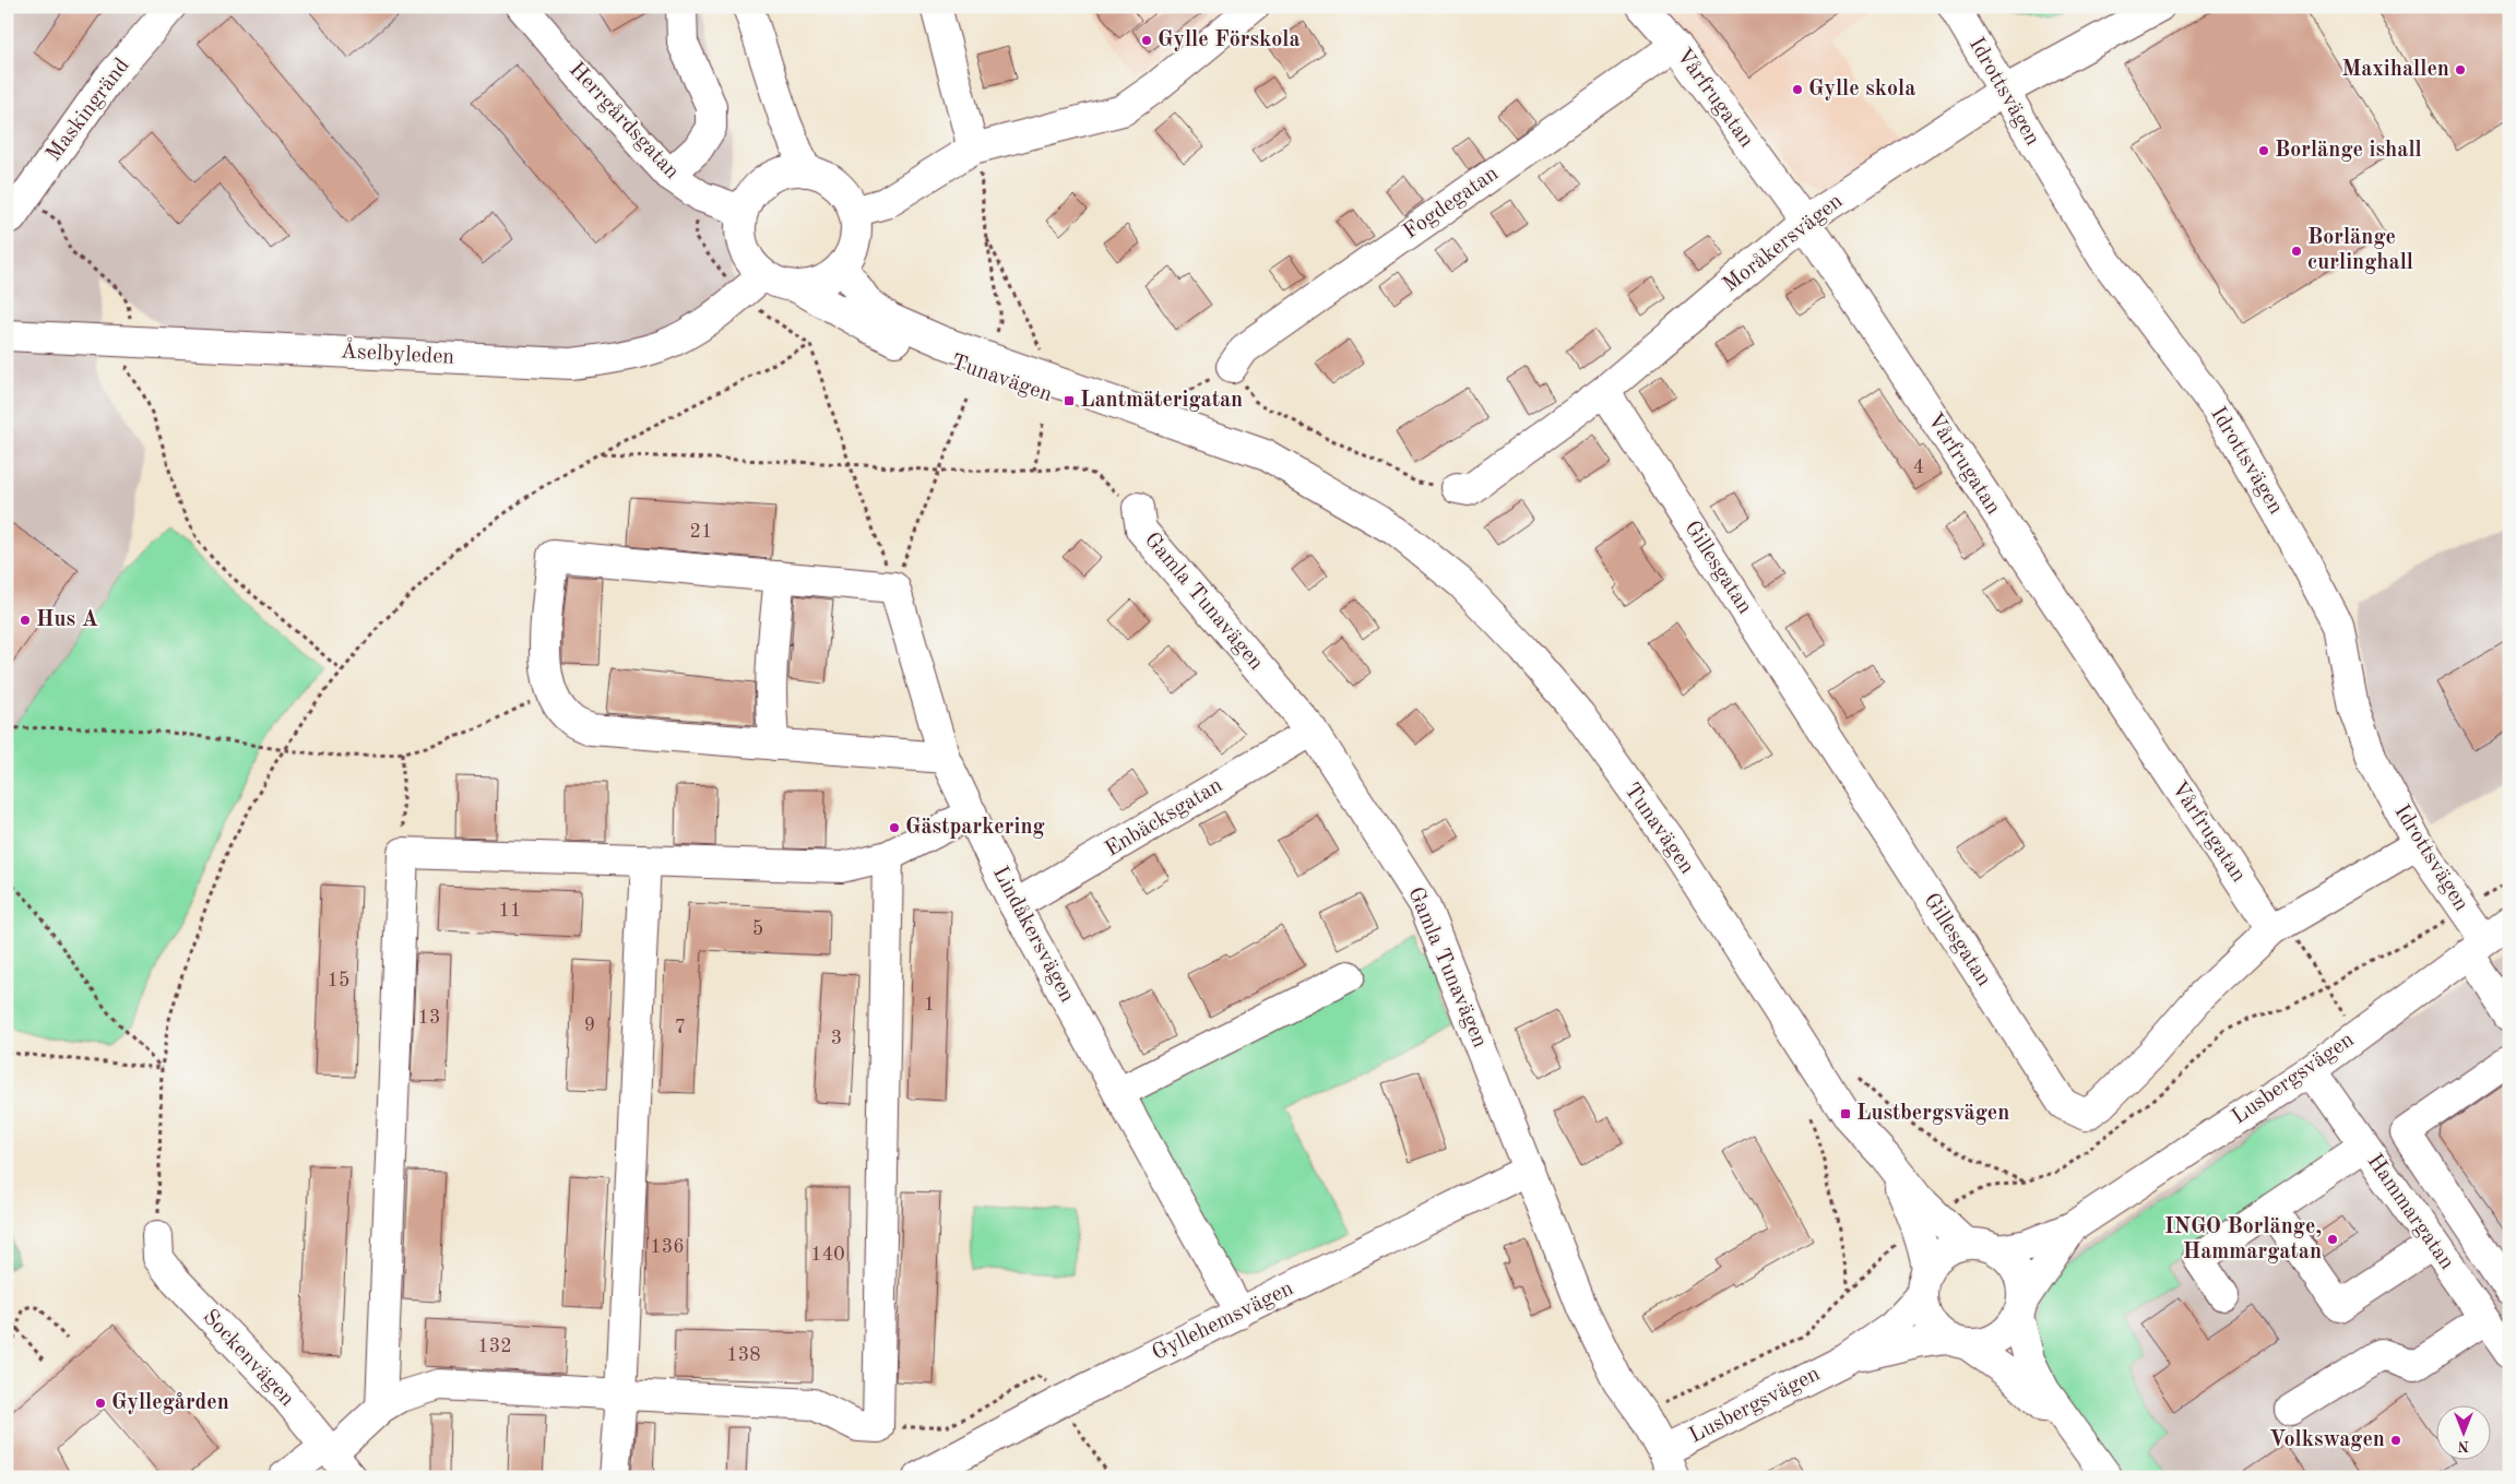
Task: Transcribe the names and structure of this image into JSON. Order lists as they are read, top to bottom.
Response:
{
  "streets": {
    "street": [
      "Idrottsvägen",
      "Vårfrugatan",
      "Maskingränd",
      "Herrgårdsgatan",
      "Fogdegatan",
      "Moråkersvägen",
      "Åselbyleden",
      "Tunavägen",
      "Gillesgatan",
      "Gamla Tunavägen",
      "Enbäcksgatan",
      "Lindåkersvägen",
      "Lusbergsvägen",
      "Hammargatan",
      "Gyllehemsvägen",
      "Sockenvägen"
    ]
  },
  "crossings": [
    ["Idrottsvägen", "Moråkersvägen"],
    ["Idrottsvägen", "Gillesgatan"],
    ["Idrottsvägen", "Lusbergsvägen"],
    ["Vårfrugatan", "Fogdegatan"],
    ["Vårfrugatan", "Moråkersvägen"],
    ["Vårfrugatan", "Gillesgatan"],
    ["Herrgårdsgatan", "Åselbyleden"],
    ["Herrgårdsgatan", "Tunavägen"],
    ["Moråkersvägen", "Gillesgatan"],
    ["Åselbyleden", "Tunavägen"],
    ["Tunavägen", "Lusbergsvägen"],
    ["Gamla Tunavägen", "Enbäcksgatan"],
    ["Gamla Tunavägen", "Lusbergsvägen"],
    ["Gamla Tunavägen", "Gyllehemsvägen"],
    ["Enbäcksgatan", "Lindåkersvägen"],
    ["Lindåkersvägen", "Gyllehemsvägen"],
    ["Lusbergsvägen", "Hammargatan"]
  ],
  "places": {
    "other": [
      "Gylle Förskola",
      "Maxihallen",
      "Gylle skola",
      "Borlänge ishall",
      "Borlänge curlinghall",
      "Hus A",
      "Gästparkering",
      "INGO Borlänge, Hammargatan",
      "Gyllegården",
      "Volkswagen"
    ],
    "transit": ["Lantmäterigatan", "Lustbergsvägen"]
  },
  "house_numbers": [
    "4",
    "21",
    "11",
    "5",
    "15",
    "1",
    "13",
    "9",
    "7",
    "3",
    "136",
    "140",
    "132",
    "138"
  ],
  "north": "bottom"
}
